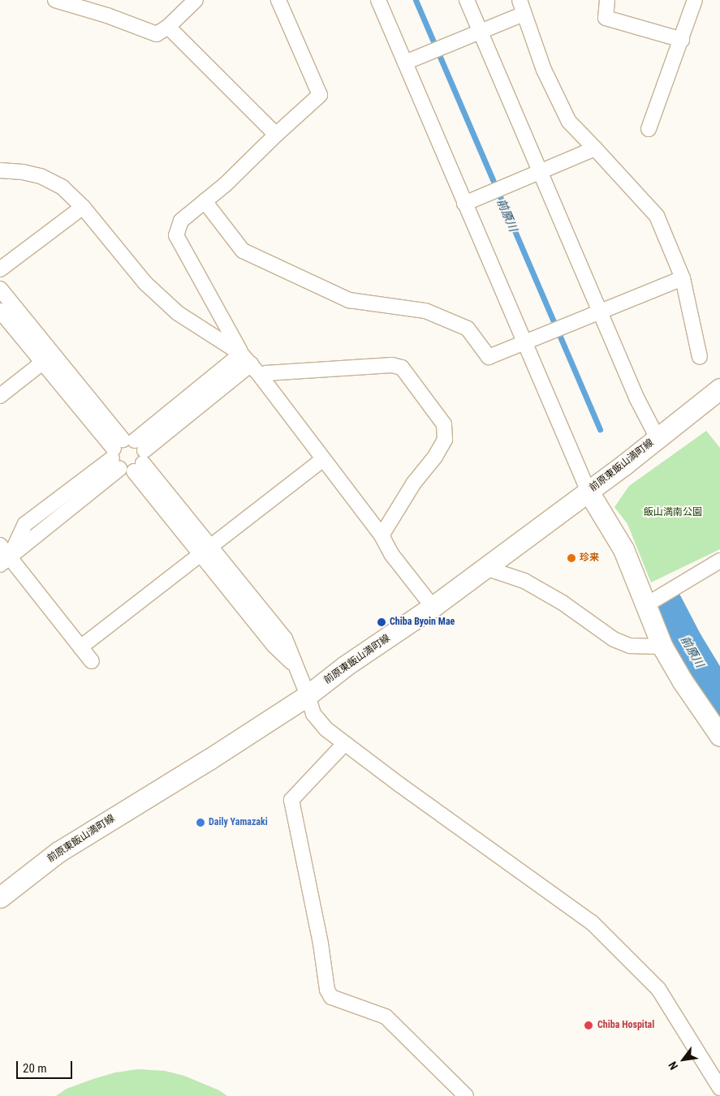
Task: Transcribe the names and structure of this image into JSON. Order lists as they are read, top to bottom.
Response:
{
  "streets": {
    "street": ["前原東飯山満町線"]
  },
  "water": ["前原川"],
  "parks": ["飯山満南公園"],
  "places": [
    "珍来",
    "Chiba Byoin Mae",
    "Daily Yamazaki",
    "Chiba Hospital"
  ],
  "scale_bar": "20 m",
  "north": "bottom left"
}
